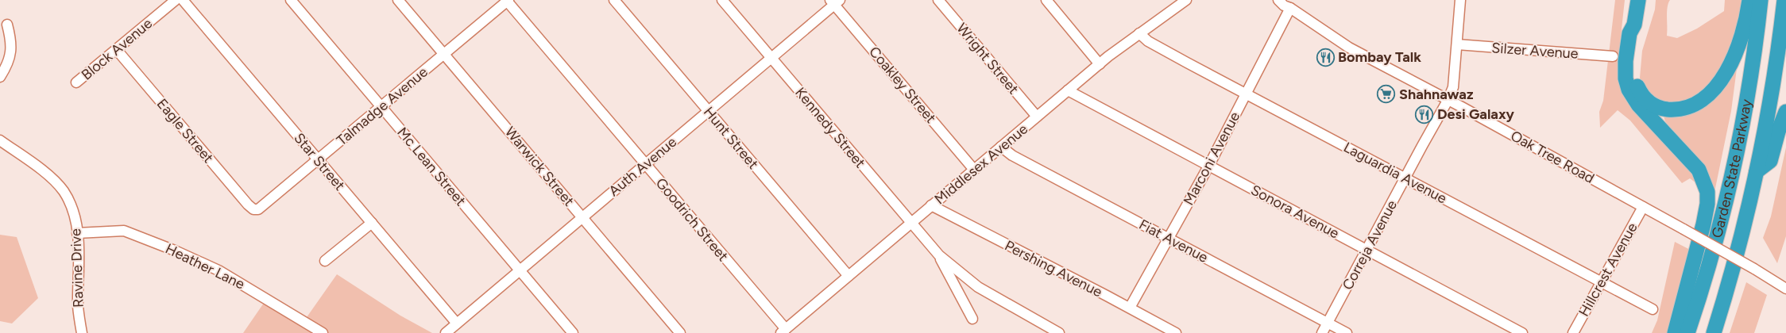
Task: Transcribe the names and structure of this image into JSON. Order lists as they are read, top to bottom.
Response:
{
  "streets": {
    "highway": ["Garden State Parkway"],
    "street": [
      "Block Avenue",
      "Silzer Avenue",
      "Wright Street",
      "Coakley Street",
      "Talmadge Avenue",
      "Kennedy Street",
      "Eagle Street",
      "Hunt Street",
      "Oak Tree Road",
      "Marconi Avenue",
      "Star Street",
      "Middlesex Avenue",
      "Mc Lean Street",
      "Warwick Street",
      "Auth Avenue",
      "Laguardia Avenue",
      "Sonora Avenue",
      "Goodrich Street",
      "Fiat Avenue",
      "Correja Avenue",
      "Heather Lane",
      "Ravine Drive",
      "Pershing Avenue",
      "Hillcrest Avenue"
    ]
  },
  "crossings": [
    ["Block Avenue", "Eagle Street"],
    ["Silzer Avenue", "Correja Avenue"],
    ["Wright Street", "Middlesex Avenue"],
    ["Coakley Street", "Middlesex Avenue"],
    ["Coakley Street", "Auth Avenue"],
    ["Talmadge Avenue", "Eagle Street"],
    ["Talmadge Avenue", "Star Street"],
    ["Talmadge Avenue", "Mc Lean Street"],
    ["Talmadge Avenue", "Warwick Street"],
    ["Talmadge Avenue", "Goodrich Street"],
    ["Kennedy Street", "Middlesex Avenue"],
    ["Kennedy Street", "Auth Avenue"],
    ["Hunt Street", "Middlesex Avenue"],
    ["Hunt Street", "Auth Avenue"],
    ["Oak Tree Road", "Marconi Avenue"],
    ["Oak Tree Road", "Correja Avenue"],
    ["Oak Tree Road", "Hillcrest Avenue"],
    ["Marconi Avenue", "Laguardia Avenue"],
    ["Marconi Avenue", "Sonora Avenue"],
    ["Marconi Avenue", "Fiat Avenue"],
    ["Marconi Avenue", "Pershing Avenue"],
    ["Star Street", "Auth Avenue"],
    ["Middlesex Avenue", "Laguardia Avenue"],
    ["Middlesex Avenue", "Sonora Avenue"],
    ["Middlesex Avenue", "Goodrich Street"],
    ["Middlesex Avenue", "Fiat Avenue"],
    ["Middlesex Avenue", "Pershing Avenue"],
    ["Mc Lean Street", "Auth Avenue"],
    ["Warwick Street", "Auth Avenue"],
    ["Auth Avenue", "Goodrich Street"],
    ["Laguardia Avenue", "Correja Avenue"],
    ["Laguardia Avenue", "Hillcrest Avenue"],
    ["Sonora Avenue", "Correja Avenue"],
    ["Fiat Avenue", "Correja Avenue"],
    ["Heather Lane", "Ravine Drive"]
  ],
  "places": {
    "restaurant": ["Bombay Talk", "Desi Galaxy"],
    "supermarket": ["Shahnawaz"]
  }
}
